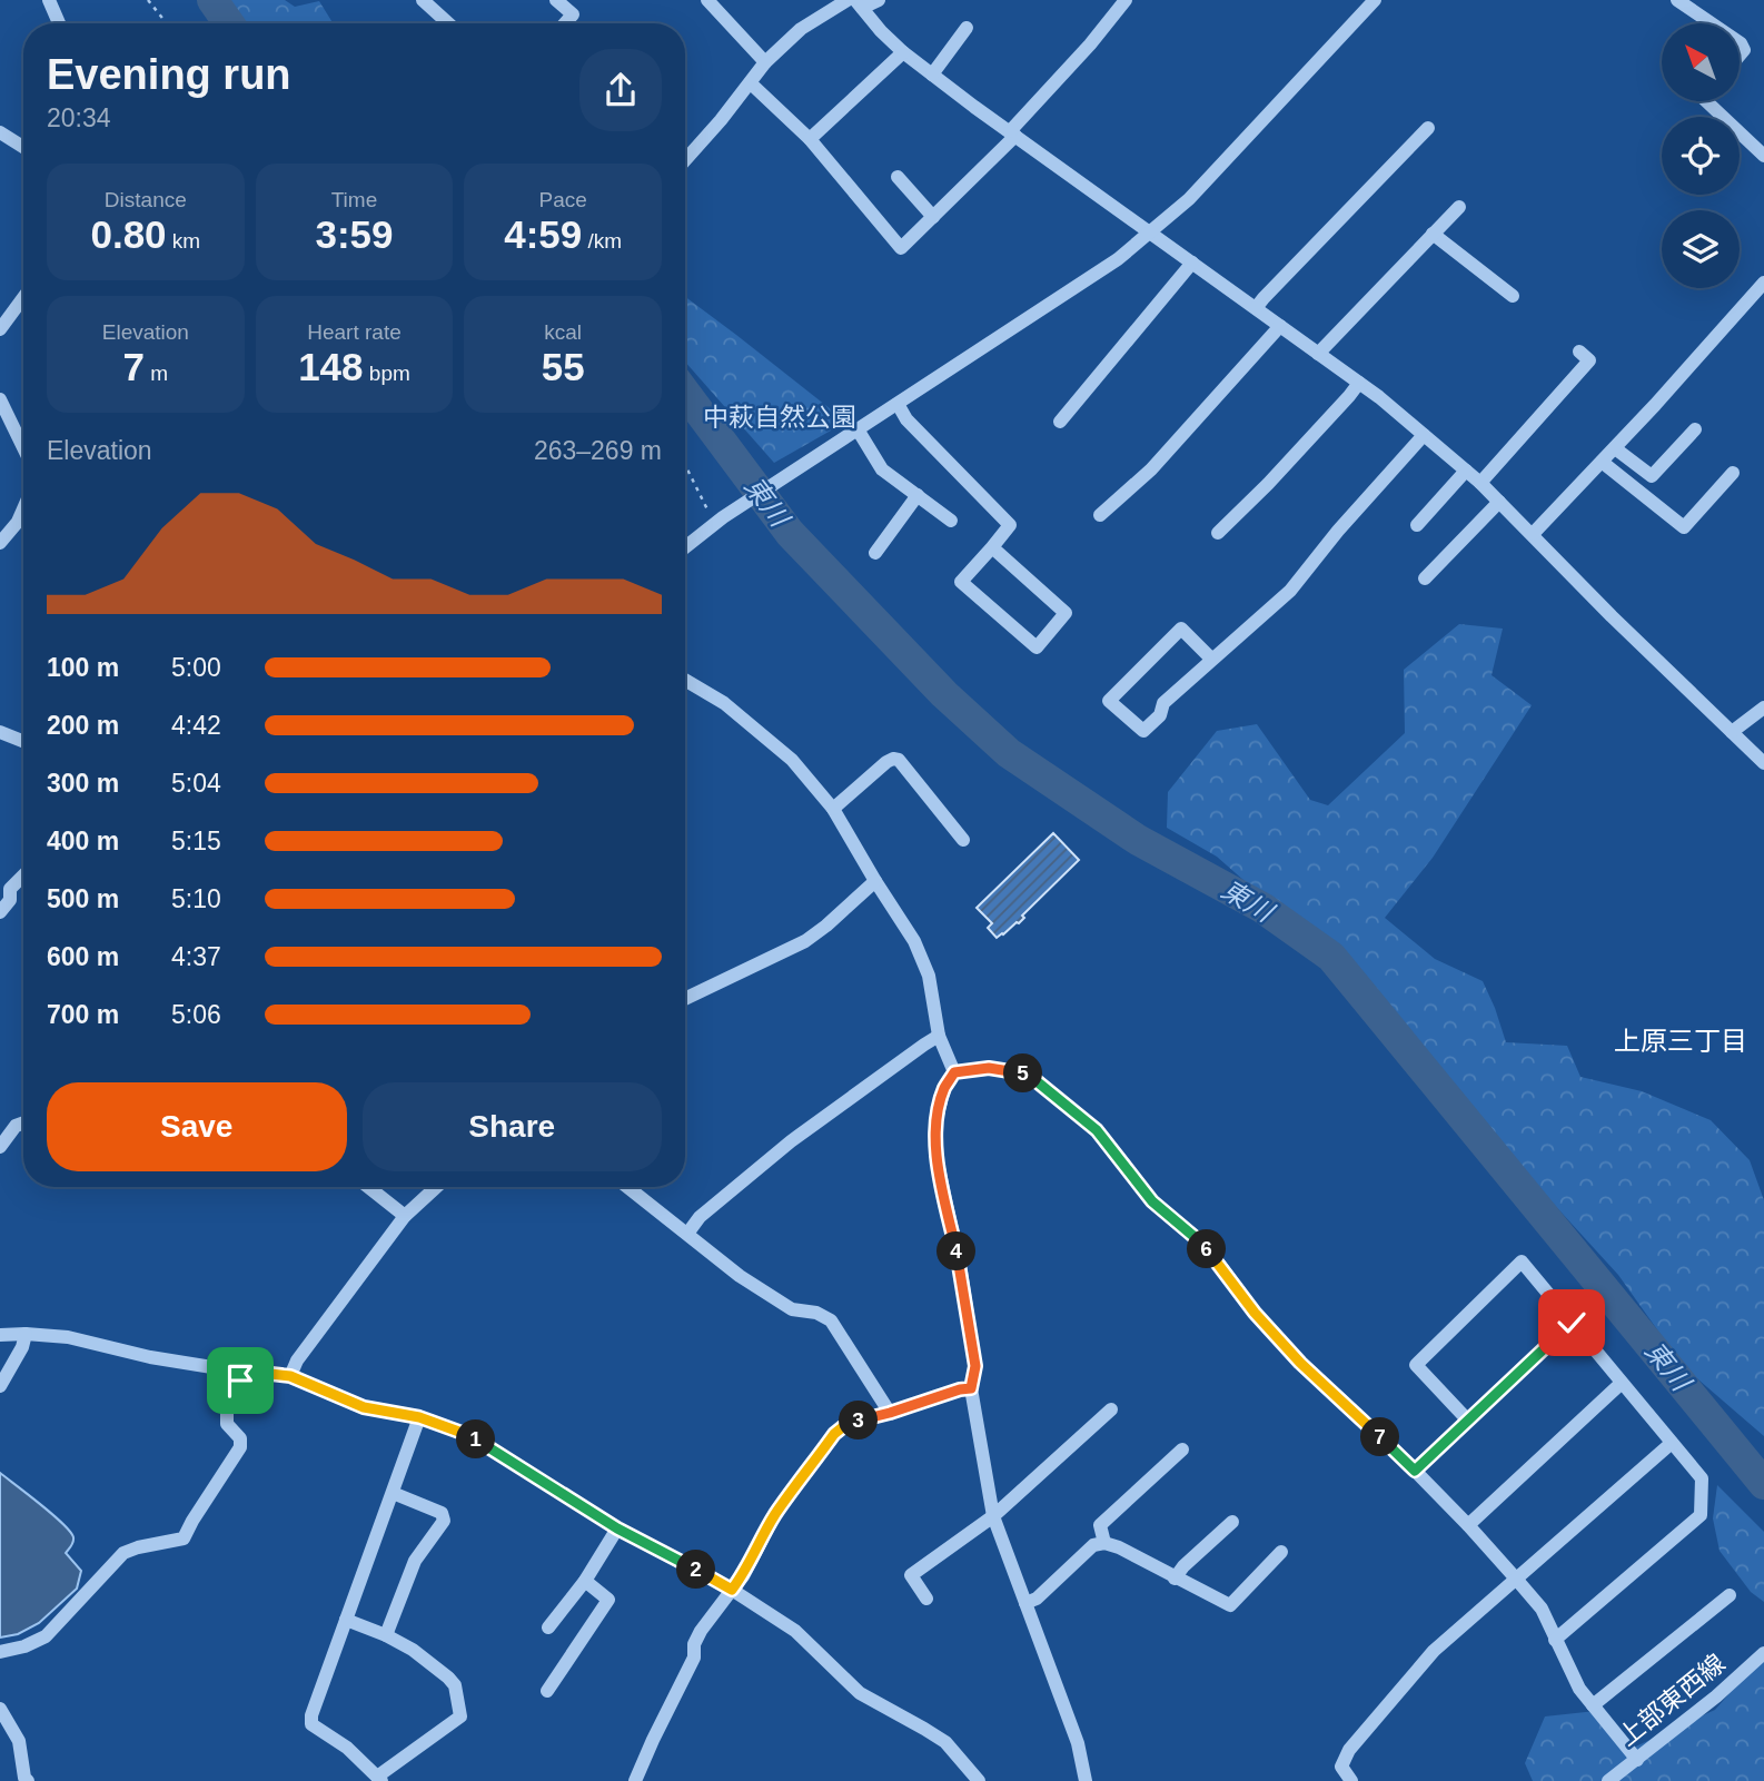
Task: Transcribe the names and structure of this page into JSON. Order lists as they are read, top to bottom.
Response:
{
  "streets": {
    "street": ["上部東西線"]
  },
  "districts": ["上原三丁目"],
  "water": ["東川"],
  "parks": ["中萩自然公園"],
  "north": "top left",
  "page": {
    "heading": ["Evening run", "20:34"],
    "stats": [
      ["Distance", "0.80 km"],
      ["Time", "3:59"],
      ["Pace", "4:59 /km"],
      ["Elevation", "7 m"],
      ["Heart rate", "148 bpm"],
      ["kcal", "55"]
    ],
    "chart": ["Elevation", "263–269 m"],
    "list": [
      {
        "name": "100 m",
        "note": "5:00"
      },
      {
        "name": "200 m",
        "note": "4:42"
      },
      {
        "name": "300 m",
        "note": "5:04"
      },
      {
        "name": "400 m",
        "note": "5:15"
      },
      {
        "name": "500 m",
        "note": "5:10"
      },
      {
        "name": "600 m",
        "note": "4:37"
      },
      {
        "name": "700 m",
        "note": "5:06"
      }
    ],
    "pins": [
      "5",
      "6",
      "4",
      "3",
      "7",
      "1",
      "2"
    ],
    "buttons": ["Save", "Share"]
  }
}
